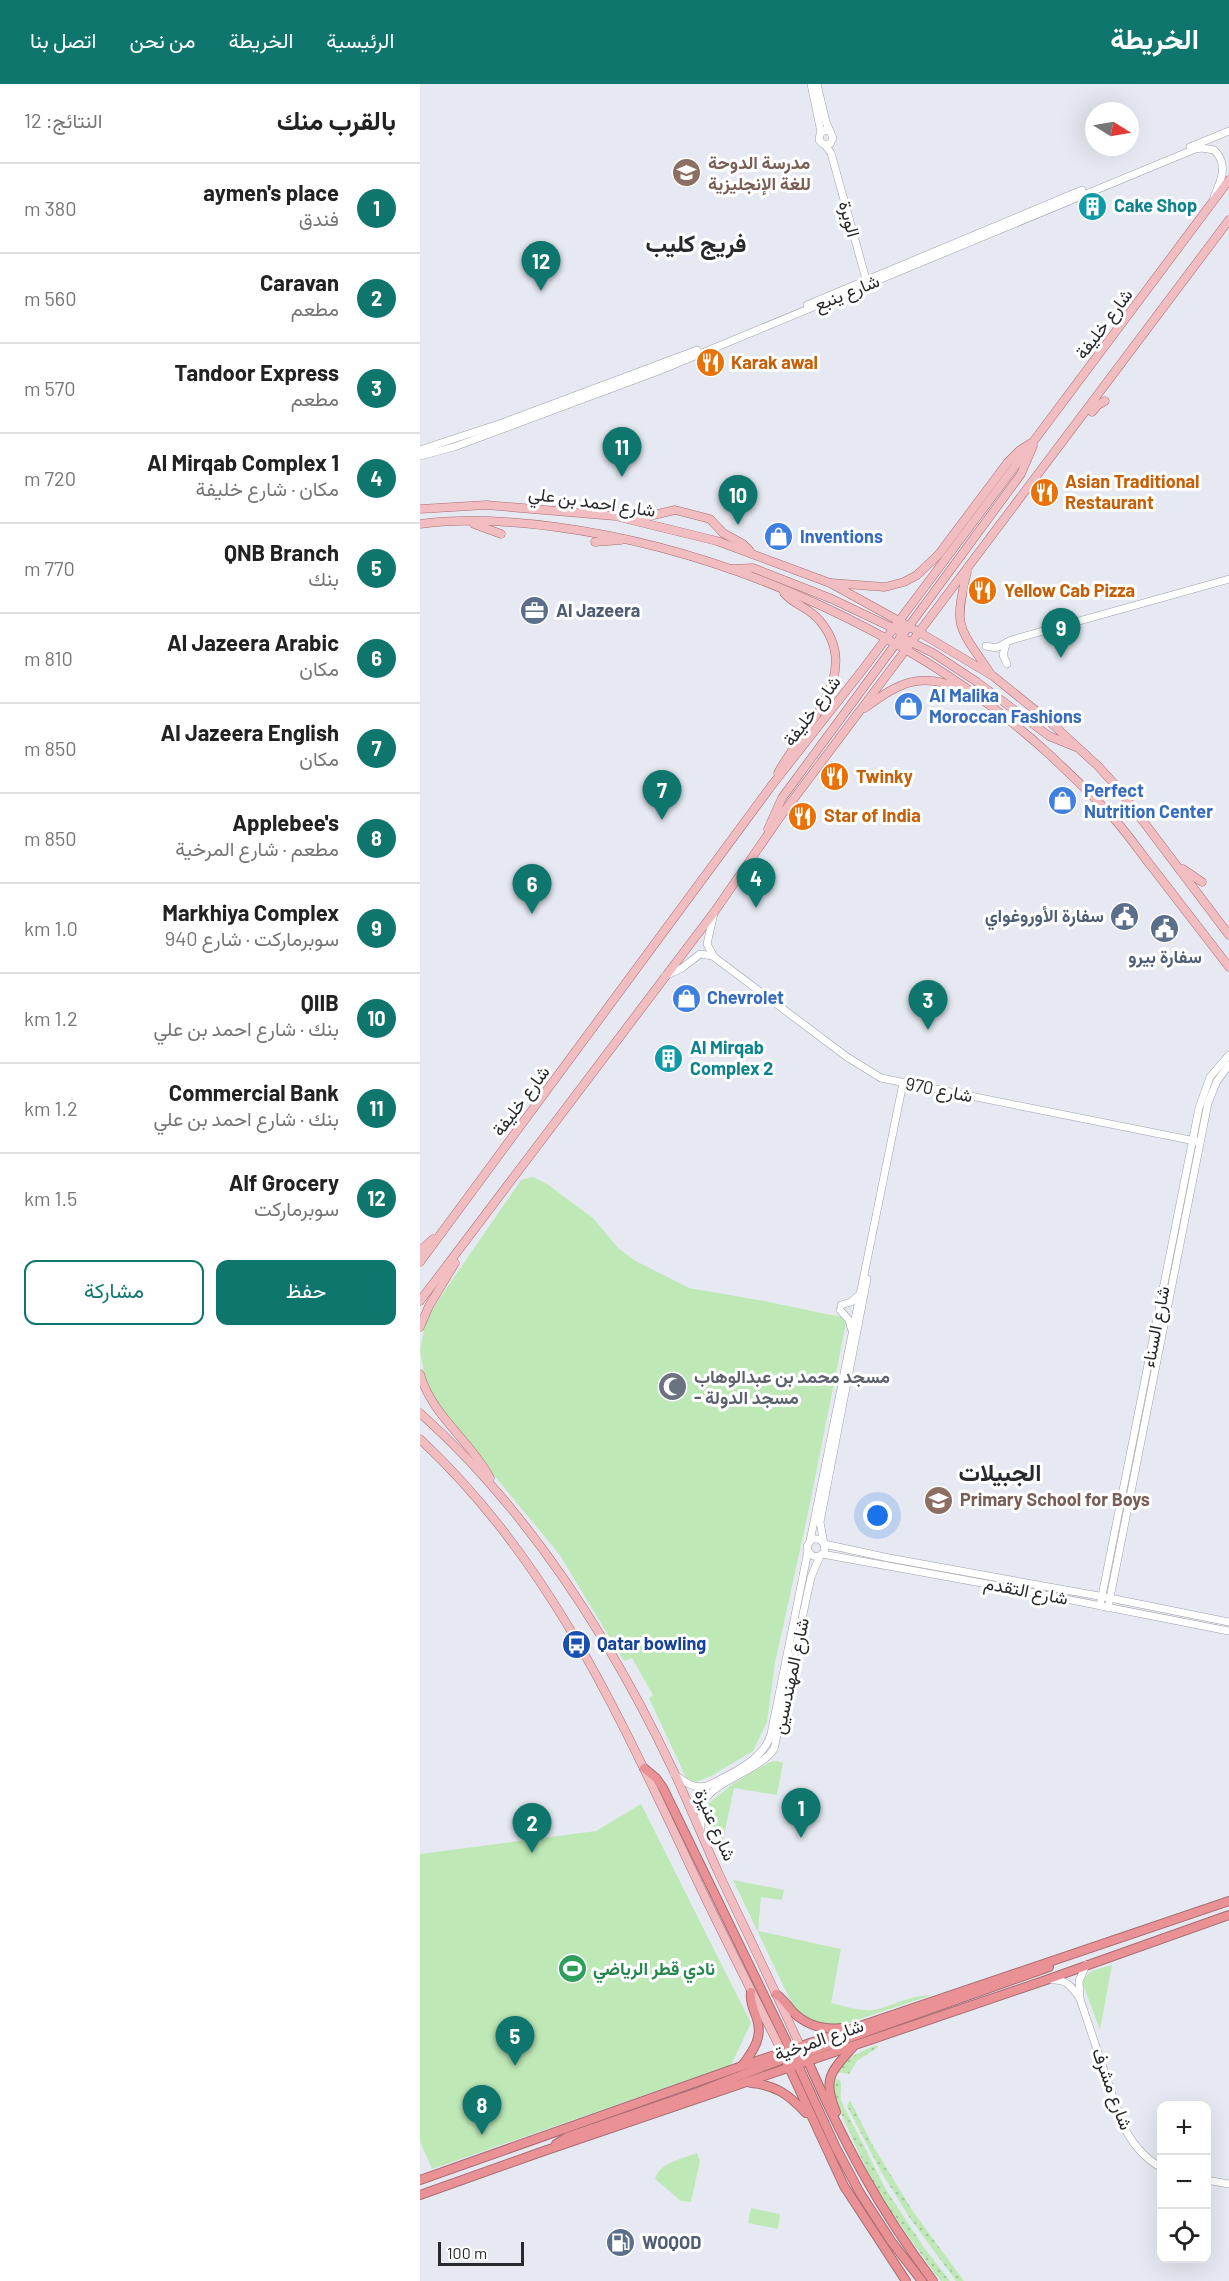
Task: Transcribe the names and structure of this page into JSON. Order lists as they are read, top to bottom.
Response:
{
  "streets": {
    "highway": ["شارع عنيزة", "شارع المرخية"],
    "main road": ["شارع خليفة", "شارع احمد بن علي"],
    "street": [
      "الوبرة",
      "شارع ينبع",
      "شارع 970",
      "شارع السناء",
      "شارع التقدم",
      "شارع المهندسين",
      "شارع مشرف"
    ]
  },
  "crossings": [
    ["الوبرة", "شارع ينبع"],
    ["شارع ينبع", "شارع خليفة"],
    ["شارع خليفة", "شارع احمد بن علي"],
    ["شارع 970", "شارع السناء"],
    ["شارع السناء", "شارع التقدم"],
    ["شارع التقدم", "شارع المهندسين"],
    ["شارع المهندسين", "شارع عنيزة"],
    ["شارع عنيزة", "شارع المرخية"],
    ["شارع المرخية", "شارع مشرف"]
  ],
  "districts": ["فريج كليب", "الجبيلات"],
  "places": {
    "school or university": ["مدرسة الدوحة للغة الإنجليزية", "Primary School for Boys"],
    "building": ["Cake Shop", "Al Mirqab Complex 2"],
    "restaurant": [
      "Karak awal",
      "Asian Traditional Restaurant",
      "Yellow Cab Pizza",
      "Twinky",
      "Star of India"
    ],
    "shop": [
      "Inventions",
      "Al Malika Moroccan Fashions",
      "Perfect Nutrition Center",
      "Chevrolet"
    ],
    "office": ["Al Jazeera"],
    "public building": ["سفارة الأوروغواي", "سفارة بيرو"],
    "mosque": ["مسجد محمد بن عبدالوهاب - مسجد الدولة"],
    "bus stop": ["Qatar bowling"],
    "sports": ["نادي قطر الرياضي"],
    "fuel station": ["WOQOD"]
  },
  "scale_bar": "100 m",
  "north": "right",
  "page": {
    "header": "الخريطة",
    "nav": [
      "الرئيسية",
      "الخريطة",
      "من نحن",
      "اتصل بنا"
    ],
    "heading": ["بالقرب منك", "النتائج: 12"],
    "list": [
      {
        "mark": "1",
        "name": "aymen's place",
        "note": "فندق",
        "value": "380 m"
      },
      {
        "mark": "2",
        "name": "Caravan",
        "note": "مطعم",
        "value": "560 m"
      },
      {
        "mark": "3",
        "name": "Tandoor Express",
        "note": "مطعم",
        "value": "570 m"
      },
      {
        "mark": "4",
        "name": "Al Mirqab Complex 1",
        "note": "مكان · شارع خليفة",
        "value": "720 m"
      },
      {
        "mark": "5",
        "name": "QNB Branch",
        "note": "بنك",
        "value": "770 m"
      },
      {
        "mark": "6",
        "name": "Al Jazeera Arabic",
        "note": "مكان",
        "value": "810 m"
      },
      {
        "mark": "7",
        "name": "Al Jazeera English",
        "note": "مكان",
        "value": "850 m"
      },
      {
        "mark": "8",
        "name": "Applebee's",
        "note": "مطعم · شارع المرخية",
        "value": "850 m"
      },
      {
        "mark": "9",
        "name": "Markhiya Complex",
        "note": "سوبرماركت · شارع 940",
        "value": "1.0 km"
      },
      {
        "mark": "10",
        "name": "QIIB",
        "note": "بنك · شارع احمد بن علي",
        "value": "1.2 km"
      },
      {
        "mark": "11",
        "name": "Commercial Bank",
        "note": "بنك · شارع احمد بن علي",
        "value": "1.2 km"
      },
      {
        "mark": "12",
        "name": "Alf Grocery",
        "note": "سوبرماركت",
        "value": "1.5 km"
      }
    ],
    "pins": [
      "12",
      "11",
      "10",
      "9",
      "7",
      "4",
      "6",
      "3",
      "1",
      "2",
      "5",
      "8"
    ],
    "buttons": ["حفظ", "مشاركة"],
    "map_buttons": ["+", "−"],
    "scale": "100 m"
  }
}
